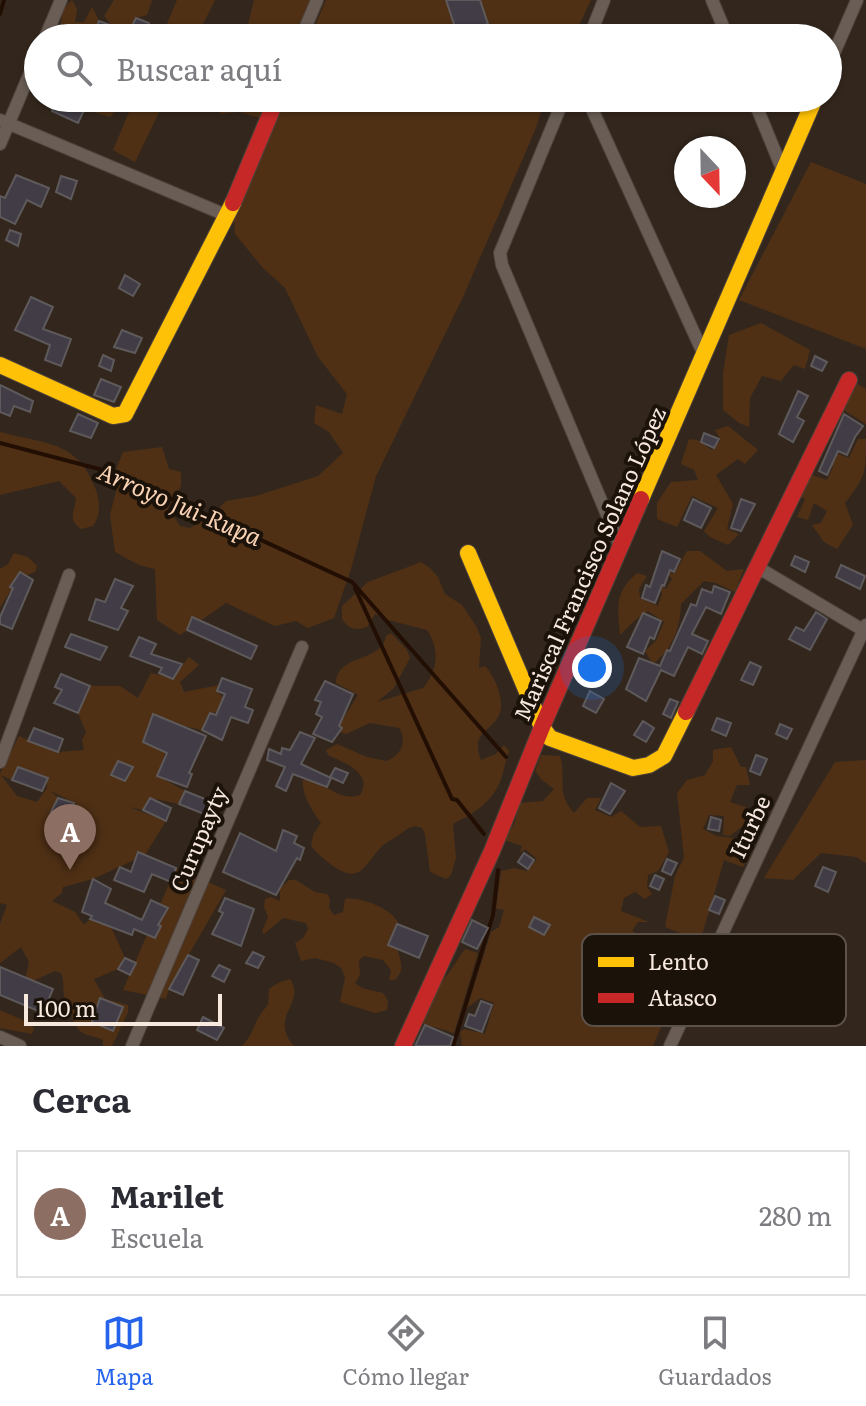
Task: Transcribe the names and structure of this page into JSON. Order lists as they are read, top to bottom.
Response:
{
  "streets": {
    "street": ["Mariscal Francisco Solano López", "Iturbe", "Curupayty"]
  },
  "water": ["Arroyo Jui-Rupa"],
  "legend": ["Lento", "Atasco"],
  "scale_bar": "100 m",
  "north": "bottom",
  "page": {
    "search": "Buscar aquí",
    "pins": "A",
    "scale": "100 m",
    "heading": "Cerca",
    "list": [
      {
        "mark": "A",
        "name": "Marilet",
        "note": "Escuela",
        "value": "280 m"
      }
    ],
    "nav": ["Mapa", "Cómo llegar", "Guardados"]
  }
}
